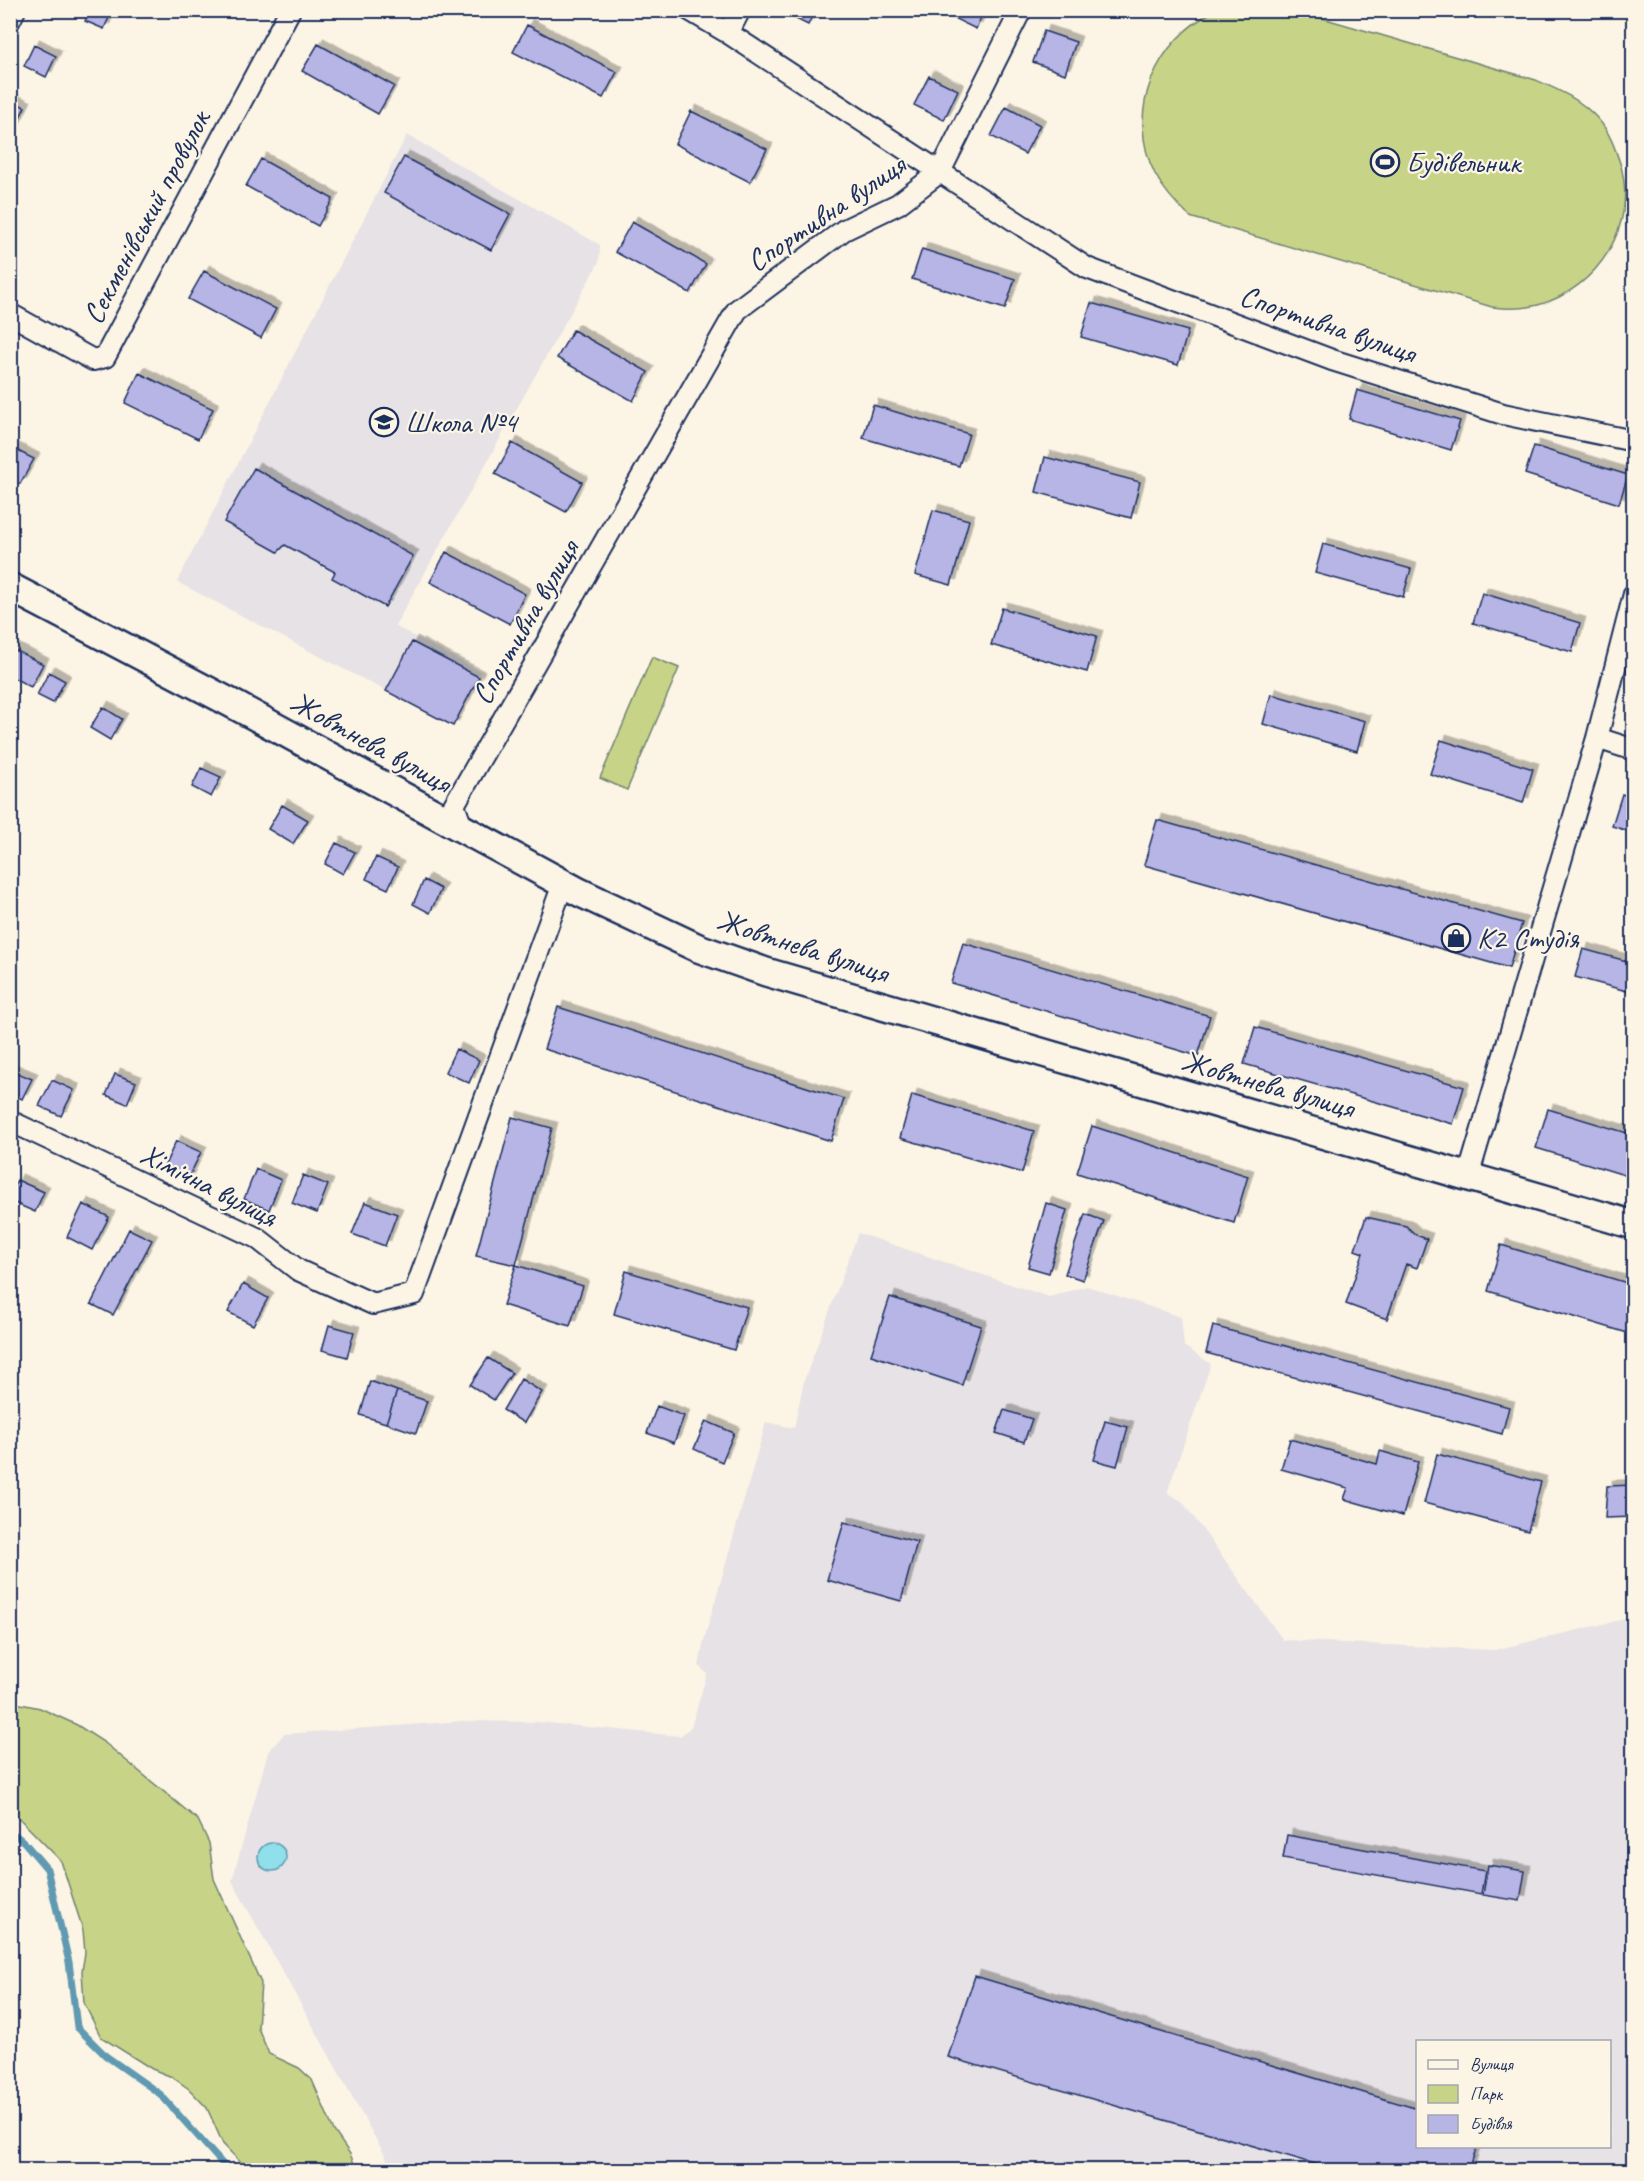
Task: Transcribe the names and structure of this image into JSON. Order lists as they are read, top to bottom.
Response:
{
  "streets": {
    "main road": ["Жовтнева вулиця"],
    "street": ["Спортивна вулиця", "Секменівський провулок", "Хімічна вулиця"]
  },
  "crossings": [
    ["Спортивна вулиця", "Жовтнева вулиця"],
    ["Жовтнева вулиця", "Хімічна вулиця"]
  ],
  "places": {
    "sports": ["Будівельник"],
    "school or university": ["Школа №4"],
    "shop": ["К2 Студiя"]
  },
  "legend": ["Вулиця", "Парк", "Будівля"]
}
